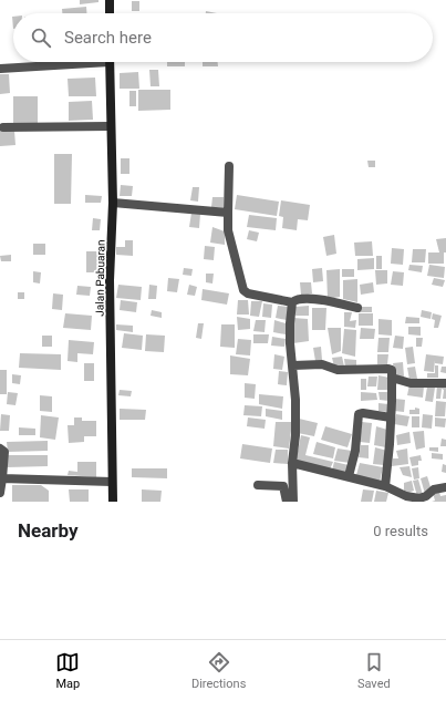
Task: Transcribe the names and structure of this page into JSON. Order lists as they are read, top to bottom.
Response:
{
  "streets": {
    "street": ["Jalan Pabuaran"]
  },
  "page": {
    "search": "Search here",
    "heading": ["Nearby", "0 results"],
    "nav": ["Map", "Directions", "Saved"]
  }
}
